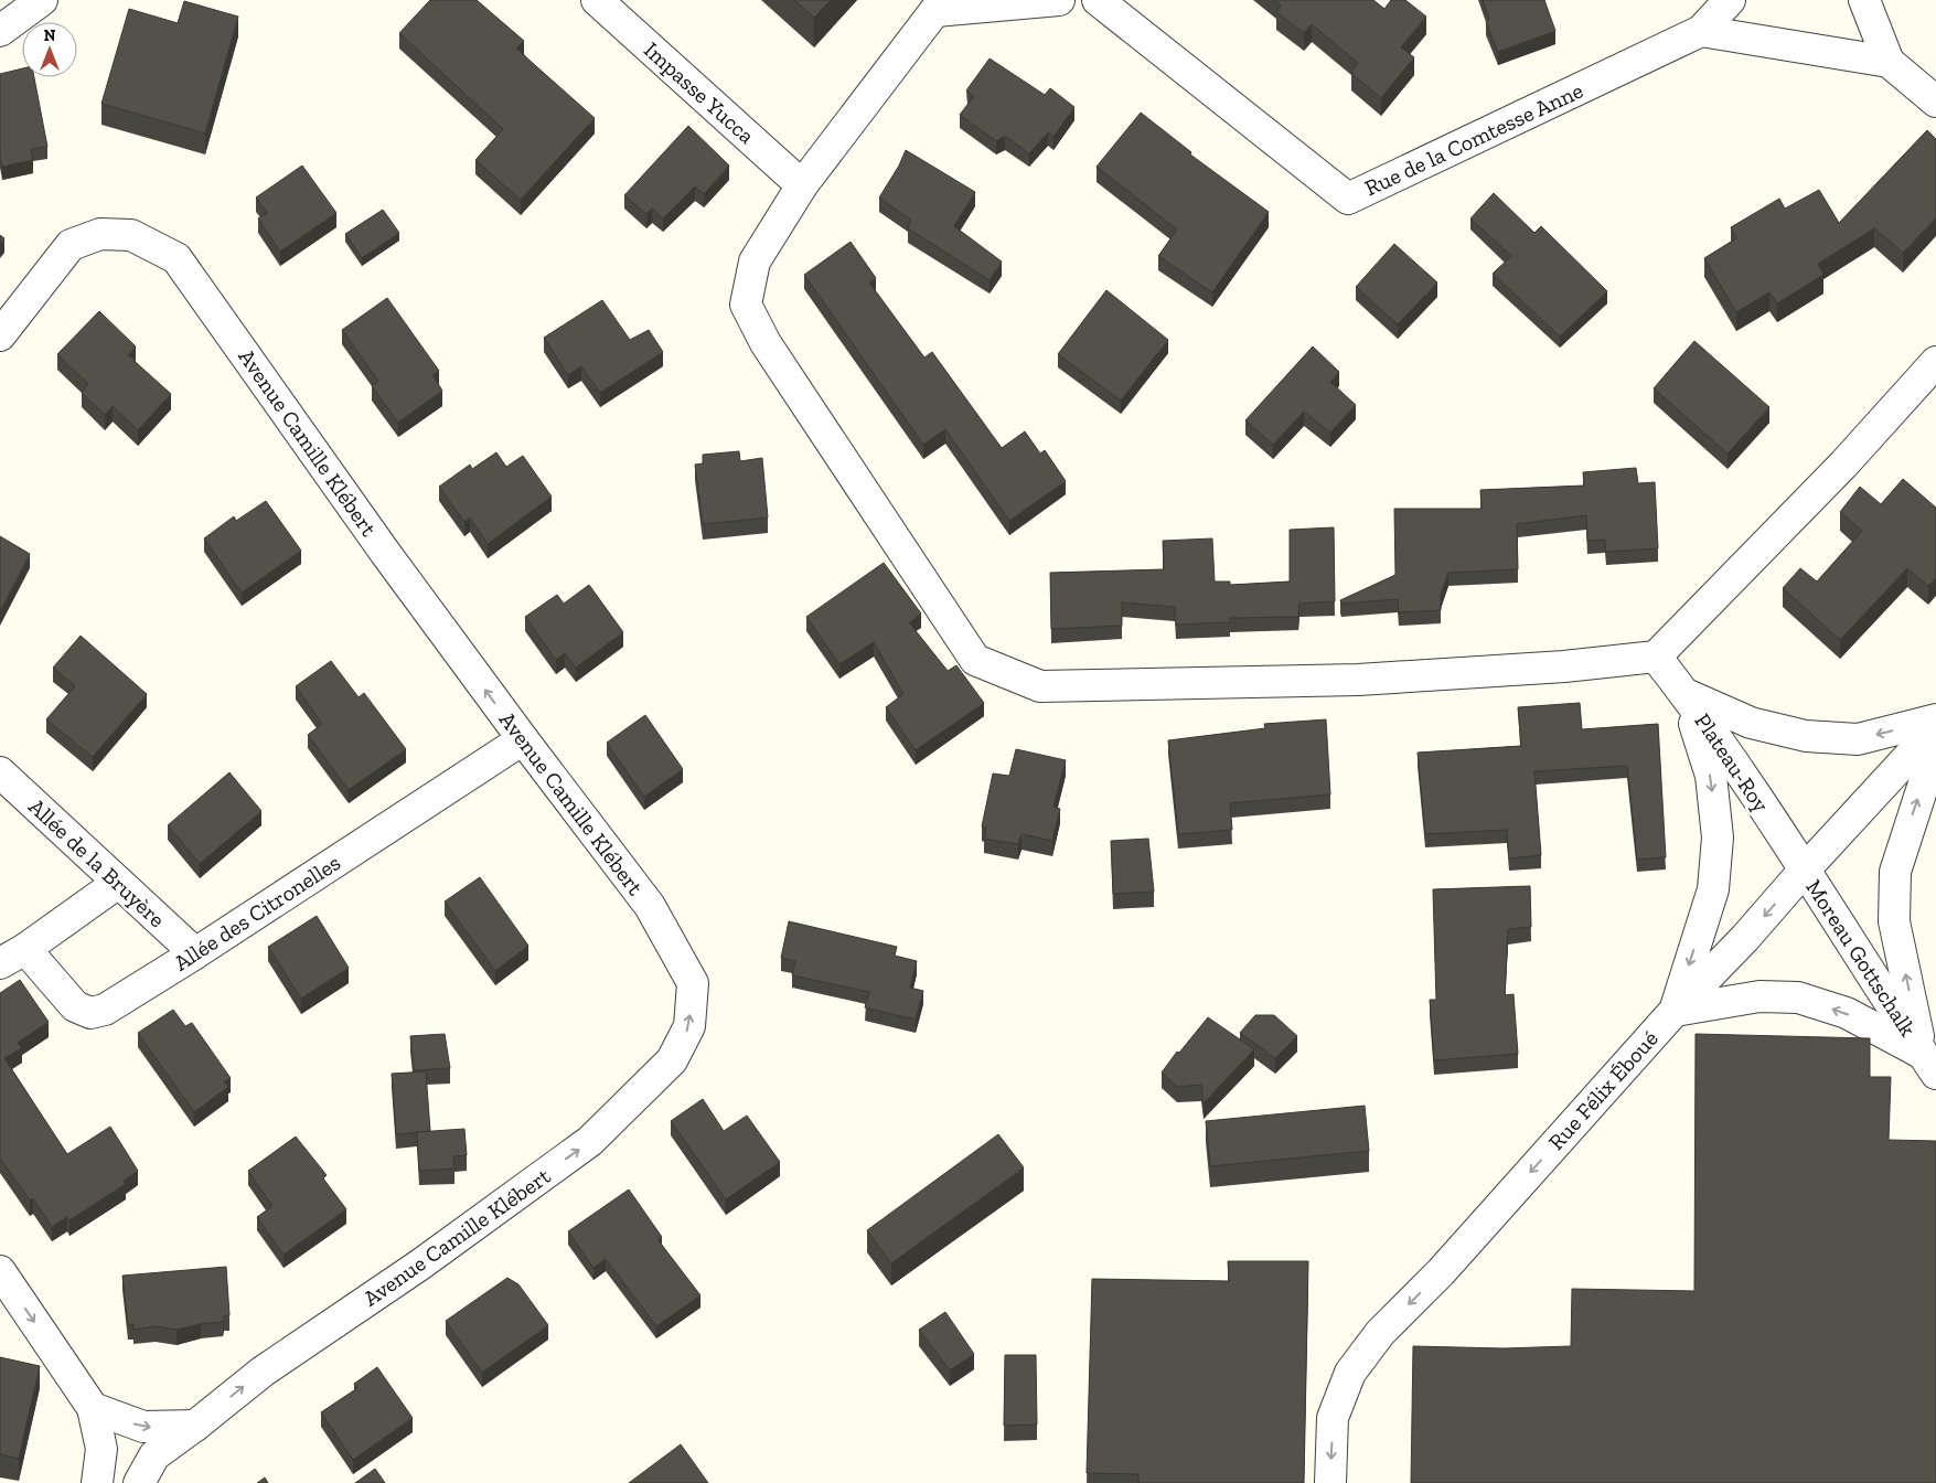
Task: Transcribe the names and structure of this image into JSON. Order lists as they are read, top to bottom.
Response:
{
  "streets": {
    "street": [
      "Impasse Yucca",
      "Rue de la Comtesse Anne",
      "Avenue Camille Klébert",
      "Plateau-Roy",
      "Allée de la Bruyère",
      "Allée des Citronelles",
      "Moreau Gottschalk",
      "Rue Félix Éboué"
    ]
  },
  "crossings": [
    ["Avenue Camille Klébert", "Allée des Citronelles"],
    ["Plateau-Roy", "Moreau Gottschalk"],
    ["Plateau-Roy", "Rue Félix Éboué"],
    ["Allée de la Bruyère", "Allée des Citronelles"],
    ["Moreau Gottschalk", "Rue Félix Éboué"]
  ],
  "one_way": ["Rue Félix Éboué"],
  "north": "top"
}
